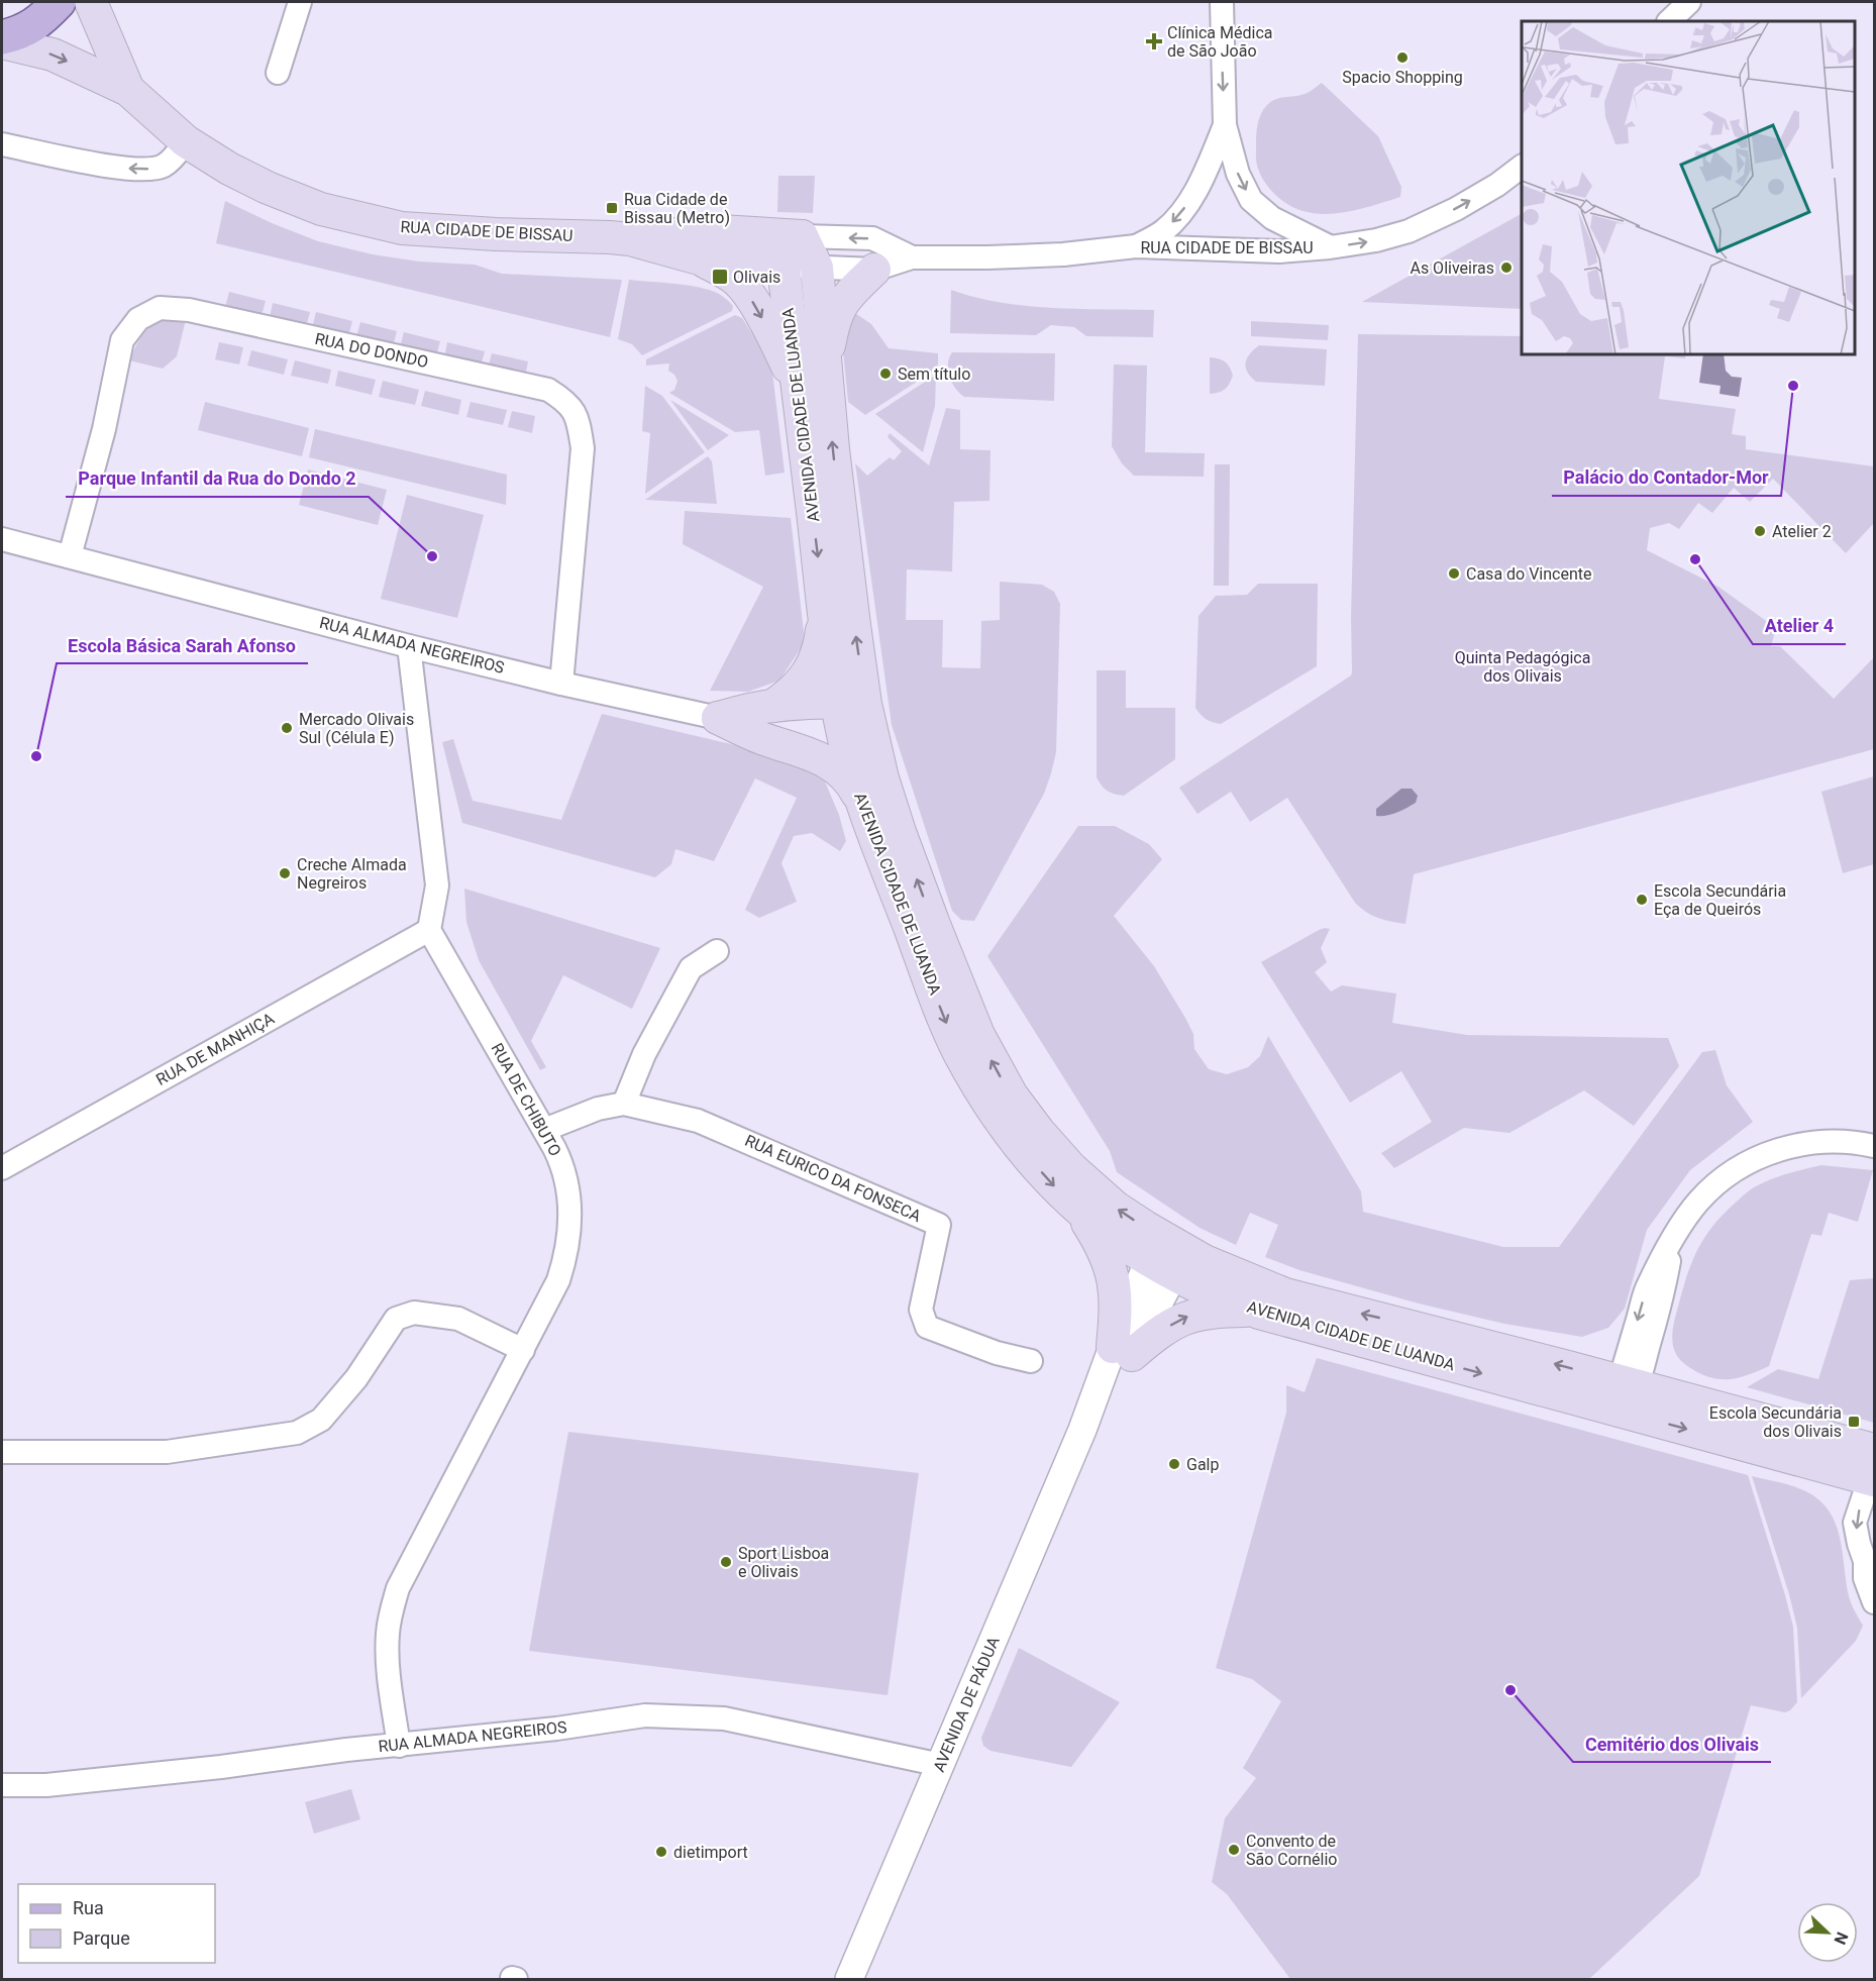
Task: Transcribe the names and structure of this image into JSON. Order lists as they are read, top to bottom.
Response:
{
  "streets": {
    "main road": ["RUA CIDADE DE BISSAU", "AVENIDA CIDADE DE LUANDA"],
    "street": [
      "RUA DO DONDO",
      "RUA ALMADA NEGREIROS",
      "RUA DE MANHIÇA",
      "RUA DE CHIBUTO",
      "RUA EURICO DA FONSECA",
      "AVENIDA DE PÁDUA"
    ]
  },
  "crossings": [
    ["RUA CIDADE DE BISSAU", "AVENIDA CIDADE DE LUANDA"],
    ["RUA DO DONDO", "RUA ALMADA NEGREIROS"],
    ["AVENIDA CIDADE DE LUANDA", "AVENIDA DE PÁDUA"],
    ["RUA ALMADA NEGREIROS", "RUA DE CHIBUTO"],
    ["RUA ALMADA NEGREIROS", "AVENIDA DE PÁDUA"],
    ["RUA DE MANHIÇA", "RUA DE CHIBUTO"],
    ["RUA DE CHIBUTO", "RUA EURICO DA FONSECA"]
  ],
  "parks": ["Quinta Pedagógica dos Olivais"],
  "places": {
    "health": ["Clínica Médica de São João"],
    "other": [
      "Spacio Shopping",
      "As Oliveiras",
      "Sem título",
      "Palácio do Contador-Mor",
      "Atelier 2",
      "Parque Infantil da Rua do Dondo 2",
      "Atelier 4",
      "Casa do Vincente",
      "Mercado Olivais Sul (Célula E)",
      "Escola Básica Sarah Afonso",
      "Creche Almada Negreiros",
      "Escola Secundária Eça de Queirós",
      "Galp",
      "Sport Lisboa e Olivais",
      "Cemitério dos Olivais",
      "Convento de São Cornélio",
      "dietimport"
    ],
    "transit": ["Rua Cidade de Bissau (Metro)", "Olivais", "Escola Secundária dos Olivais"]
  },
  "legend": ["Rua", "Parque"],
  "north": "bottom right"
}
